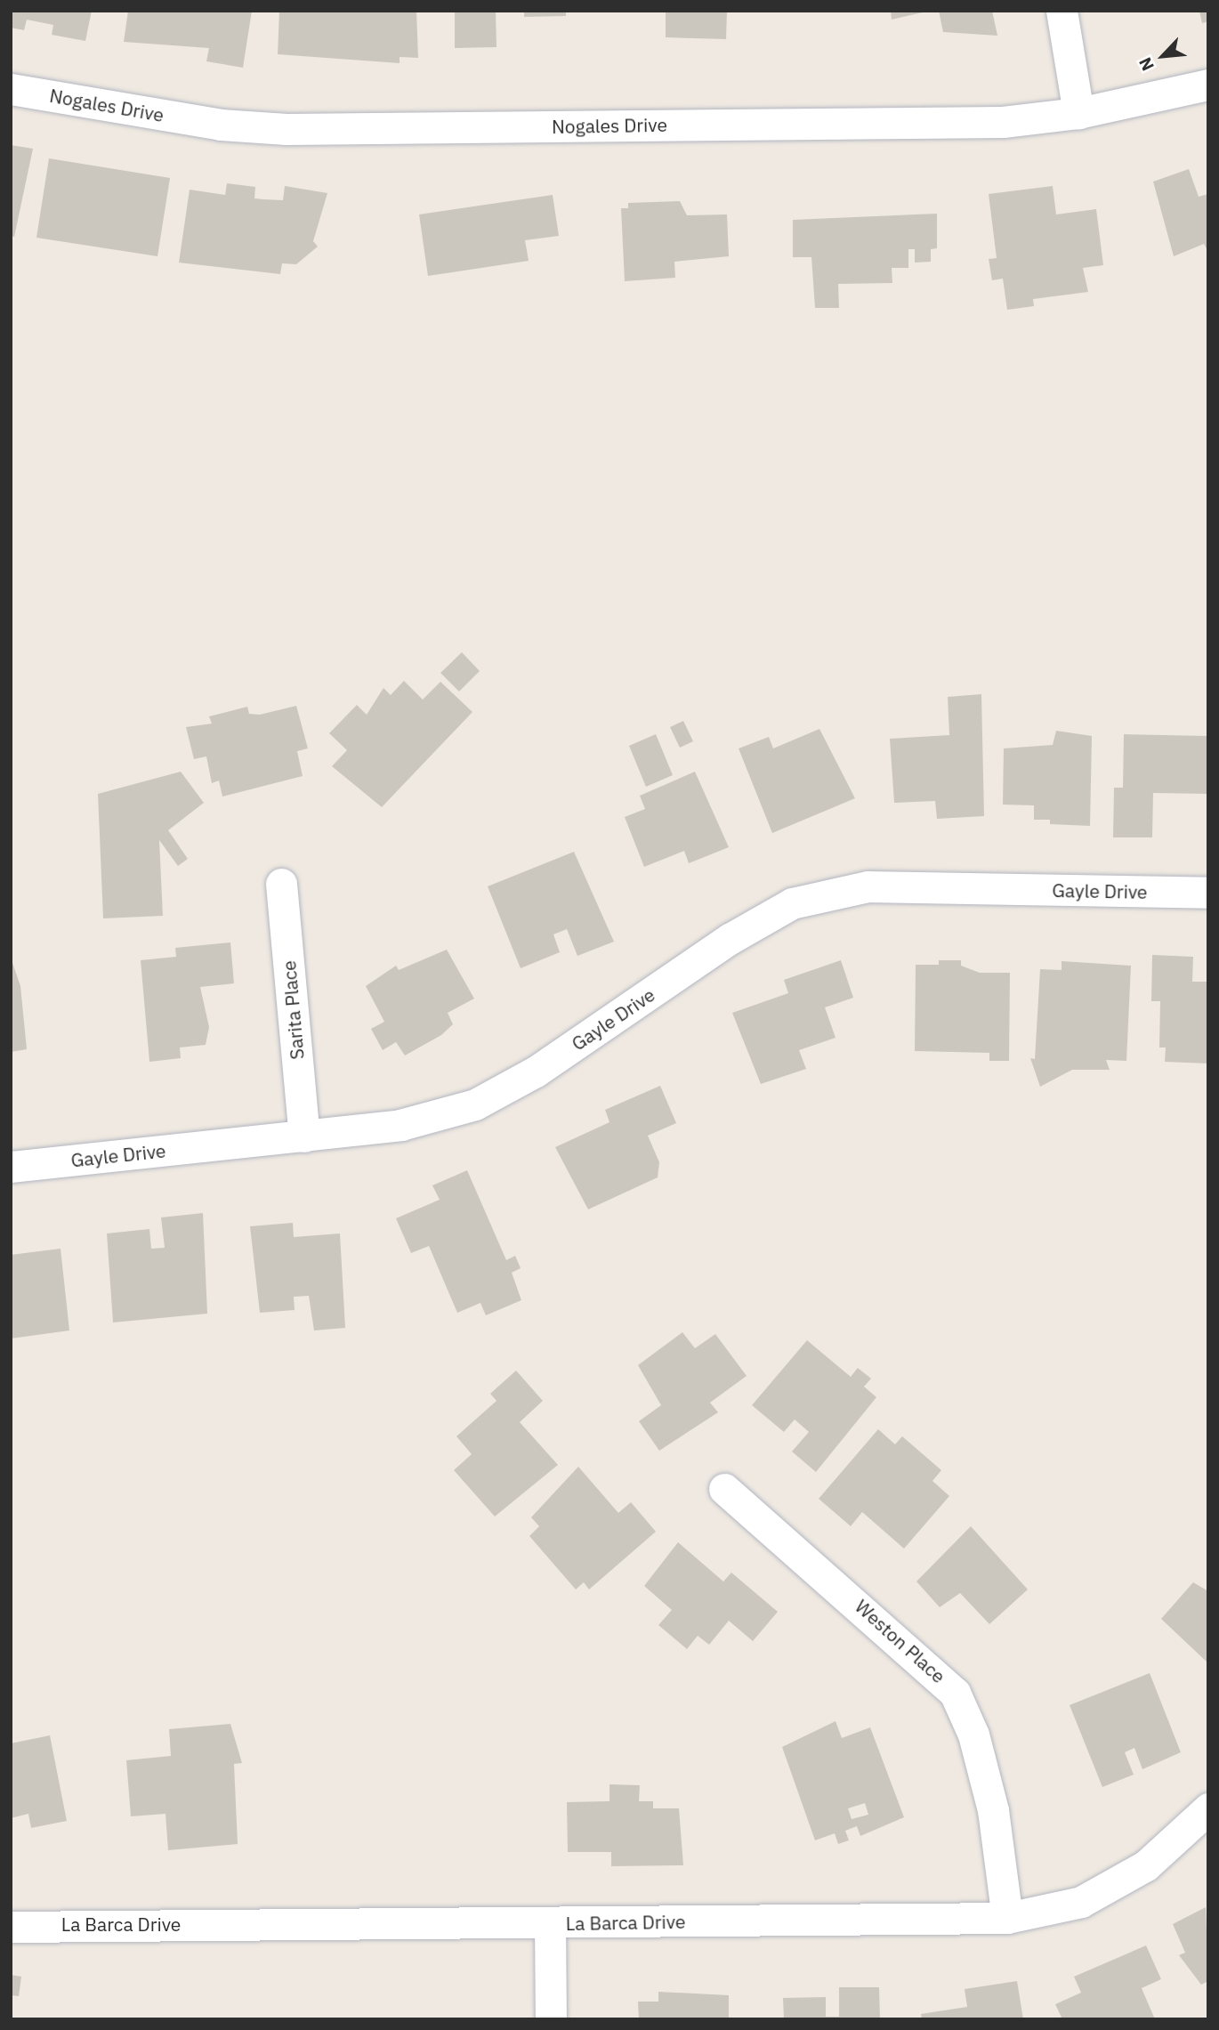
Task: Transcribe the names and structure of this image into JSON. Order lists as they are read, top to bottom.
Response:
{
  "streets": {
    "street": [
      "Nogales Drive",
      "Gayle Drive",
      "Sarita Place",
      "Weston Place",
      "La Barca Drive"
    ]
  },
  "crossings": [
    ["Gayle Drive", "Sarita Place"],
    ["Weston Place", "La Barca Drive"]
  ],
  "north": "bottom left"
}
